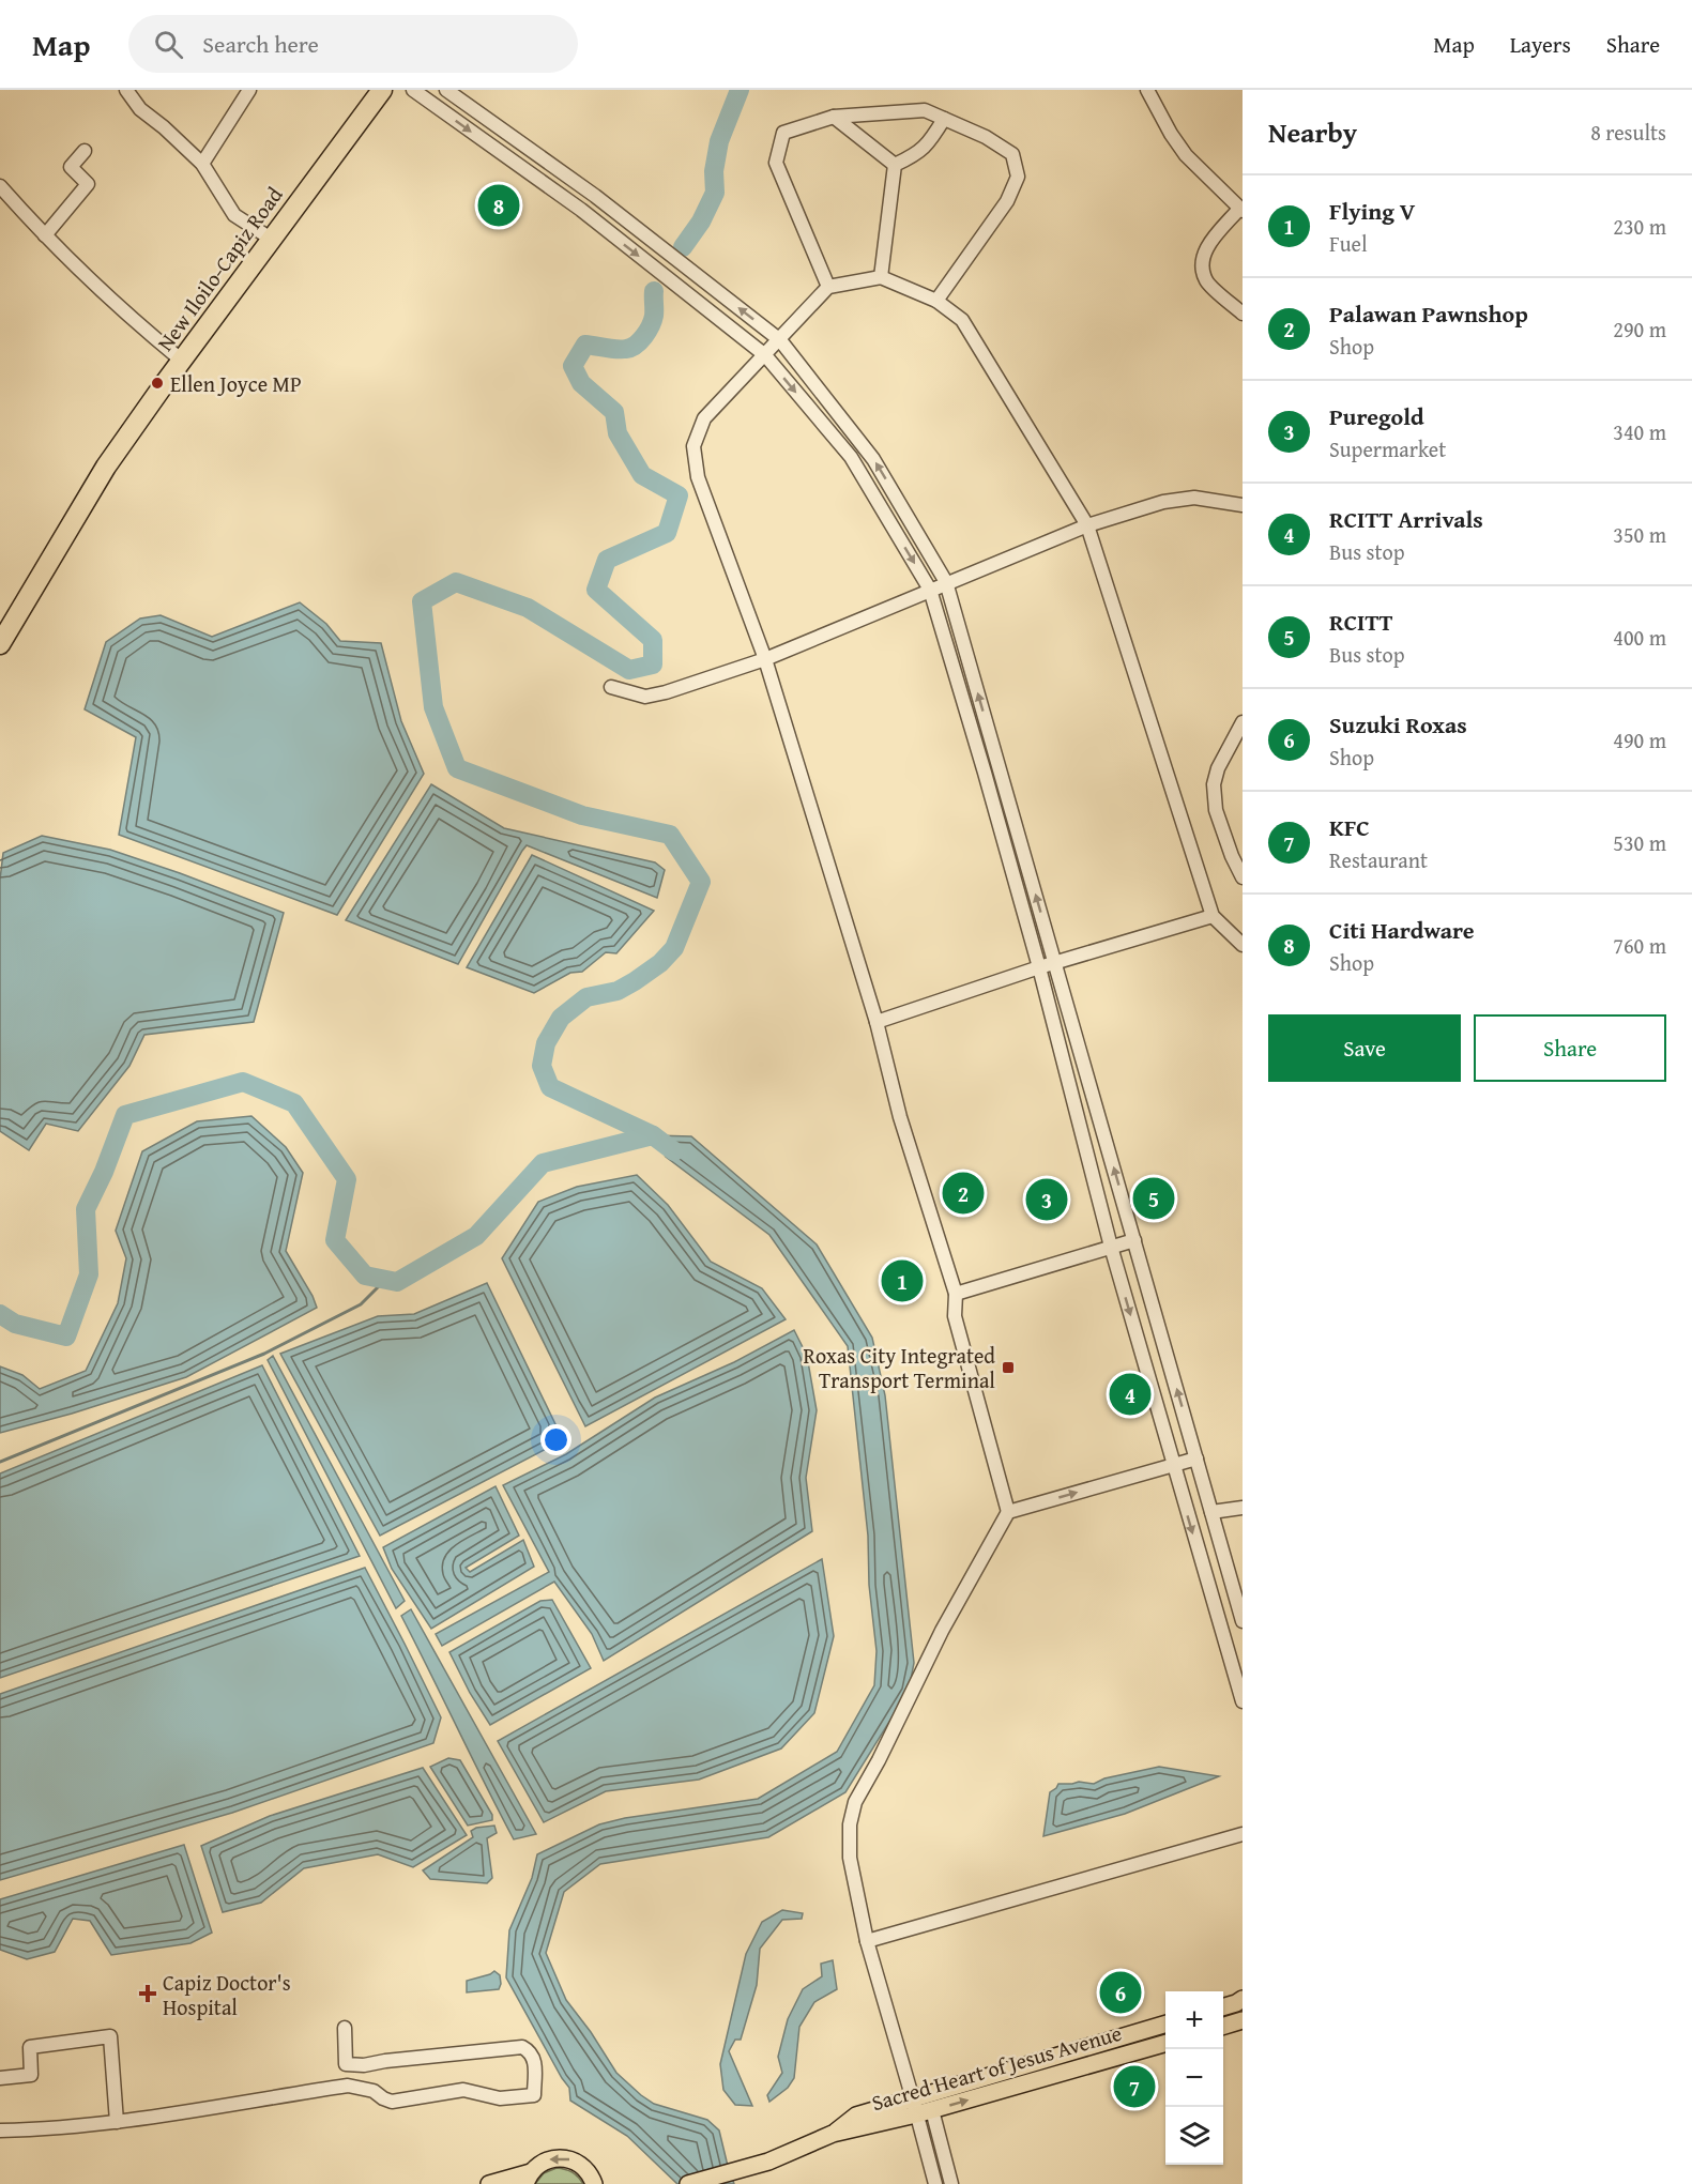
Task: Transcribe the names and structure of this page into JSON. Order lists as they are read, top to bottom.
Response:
{
  "streets": {
    "highway": ["New Iloilo-Capiz Road"],
    "main road": ["Sacred Heart of Jesus Avenue"]
  },
  "places": {
    "other": ["Ellen Joyce MP"],
    "transit": ["Roxas City Integrated Transport Terminal"],
    "health": ["Capiz Doctor's Hospital"]
  },
  "page": {
    "header": "Map",
    "search": "Search here",
    "nav": ["Map", "Layers", "Share"],
    "heading": ["Nearby", "8 results"],
    "list": [
      {
        "mark": "1",
        "name": "Flying V",
        "note": "Fuel",
        "value": "230 m"
      },
      {
        "mark": "2",
        "name": "Palawan Pawnshop",
        "note": "Shop",
        "value": "290 m"
      },
      {
        "mark": "3",
        "name": "Puregold",
        "note": "Supermarket",
        "value": "340 m"
      },
      {
        "mark": "4",
        "name": "RCITT Arrivals",
        "note": "Bus stop",
        "value": "350 m"
      },
      {
        "mark": "5",
        "name": "RCITT",
        "note": "Bus stop",
        "value": "400 m"
      },
      {
        "mark": "6",
        "name": "Suzuki Roxas",
        "note": "Shop",
        "value": "490 m"
      },
      {
        "mark": "7",
        "name": "KFC",
        "note": "Restaurant",
        "value": "530 m"
      },
      {
        "mark": "8",
        "name": "Citi Hardware",
        "note": "Shop",
        "value": "760 m"
      }
    ],
    "pins": [
      "8",
      "2",
      "5",
      "3",
      "1",
      "4",
      "6",
      "7"
    ],
    "buttons": ["Save", "Share"],
    "map_buttons": ["+", "−"]
  }
}
